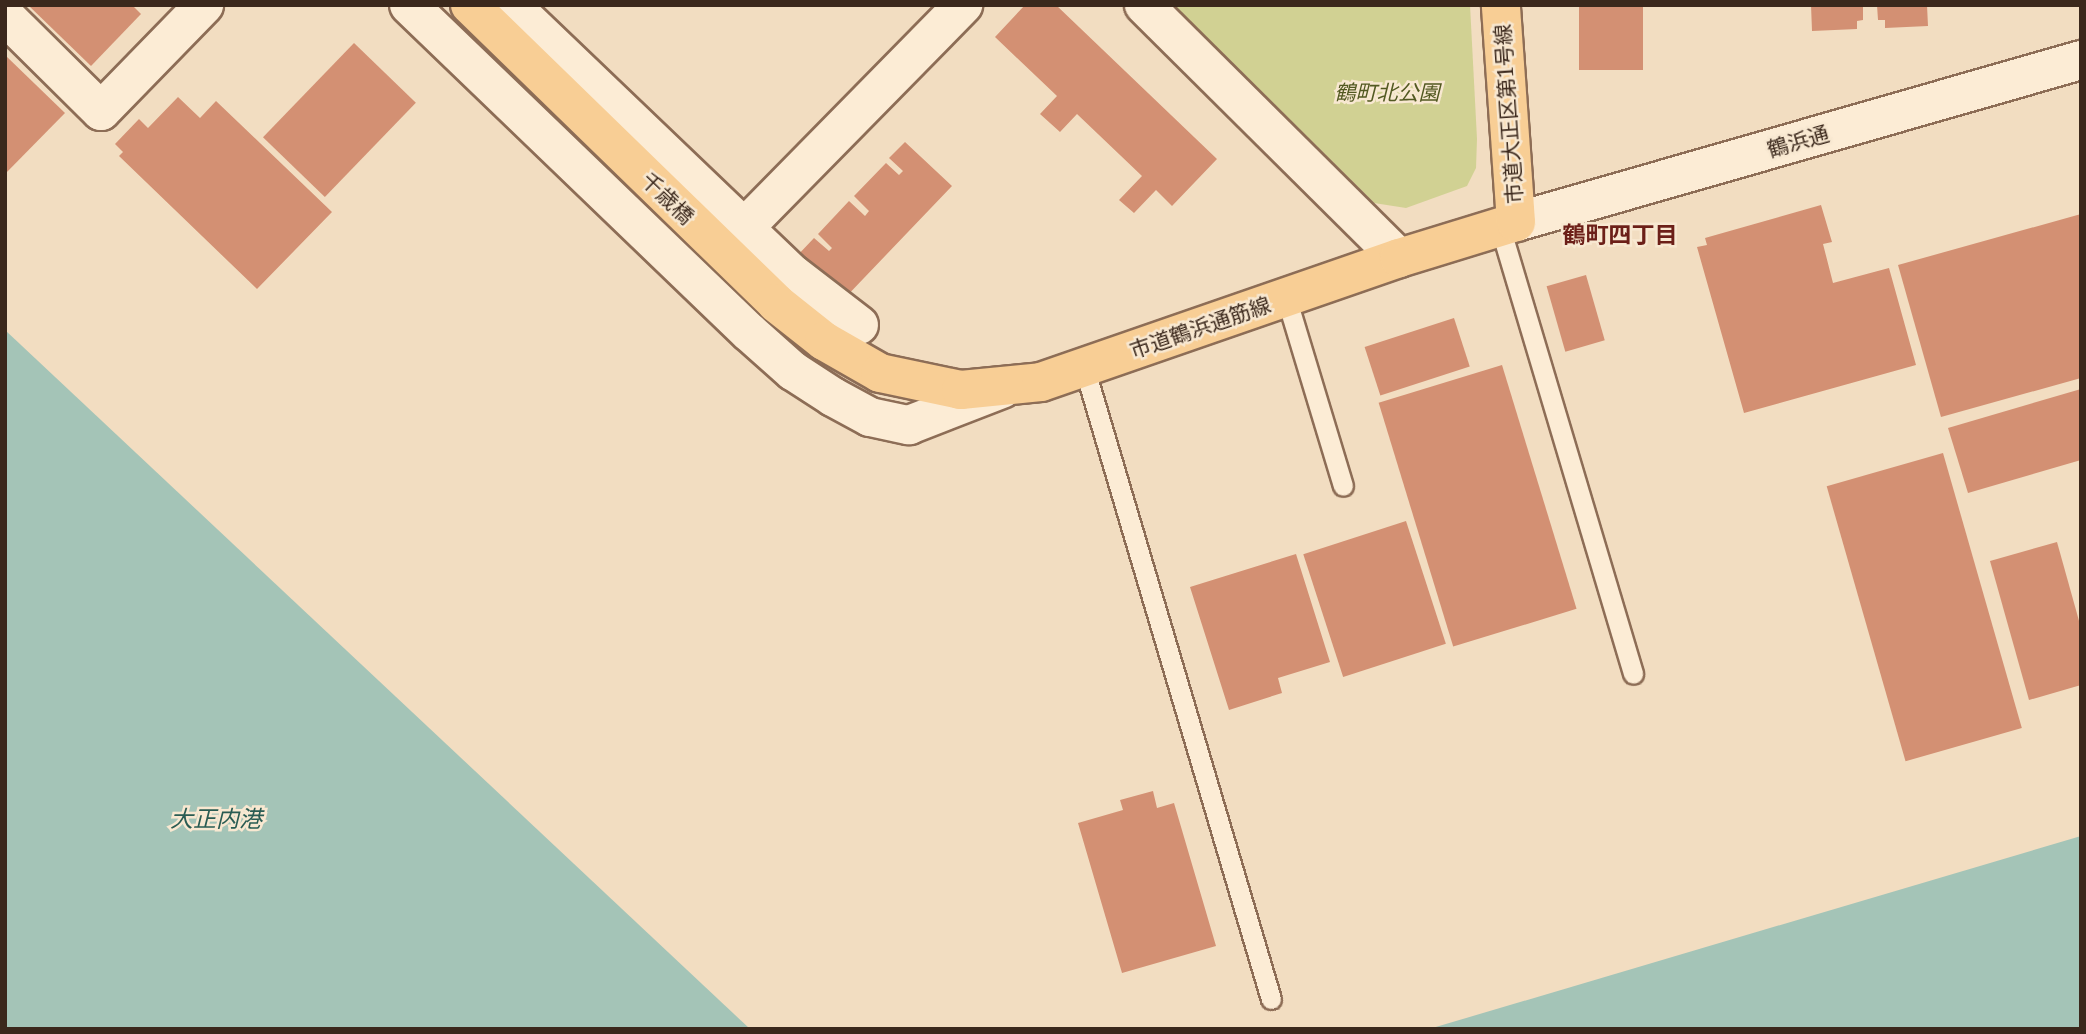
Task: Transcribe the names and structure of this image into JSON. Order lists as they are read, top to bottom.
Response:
{
  "streets": {
    "main road": ["市道大正区第1号線", "千歳橋", "市道鶴浜通筋線"],
    "street": ["鶴浜通"]
  },
  "crossings": [
    ["市道大正区第1号線", "鶴浜通"],
    ["市道大正区第1号線", "市道鶴浜通筋線"],
    ["鶴浜通", "市道鶴浜通筋線"],
    ["千歳橋", "市道鶴浜通筋線"]
  ],
  "districts": ["鶴町四丁目"],
  "water": ["大正内港"],
  "parks": ["鶴町北公園"]
}
